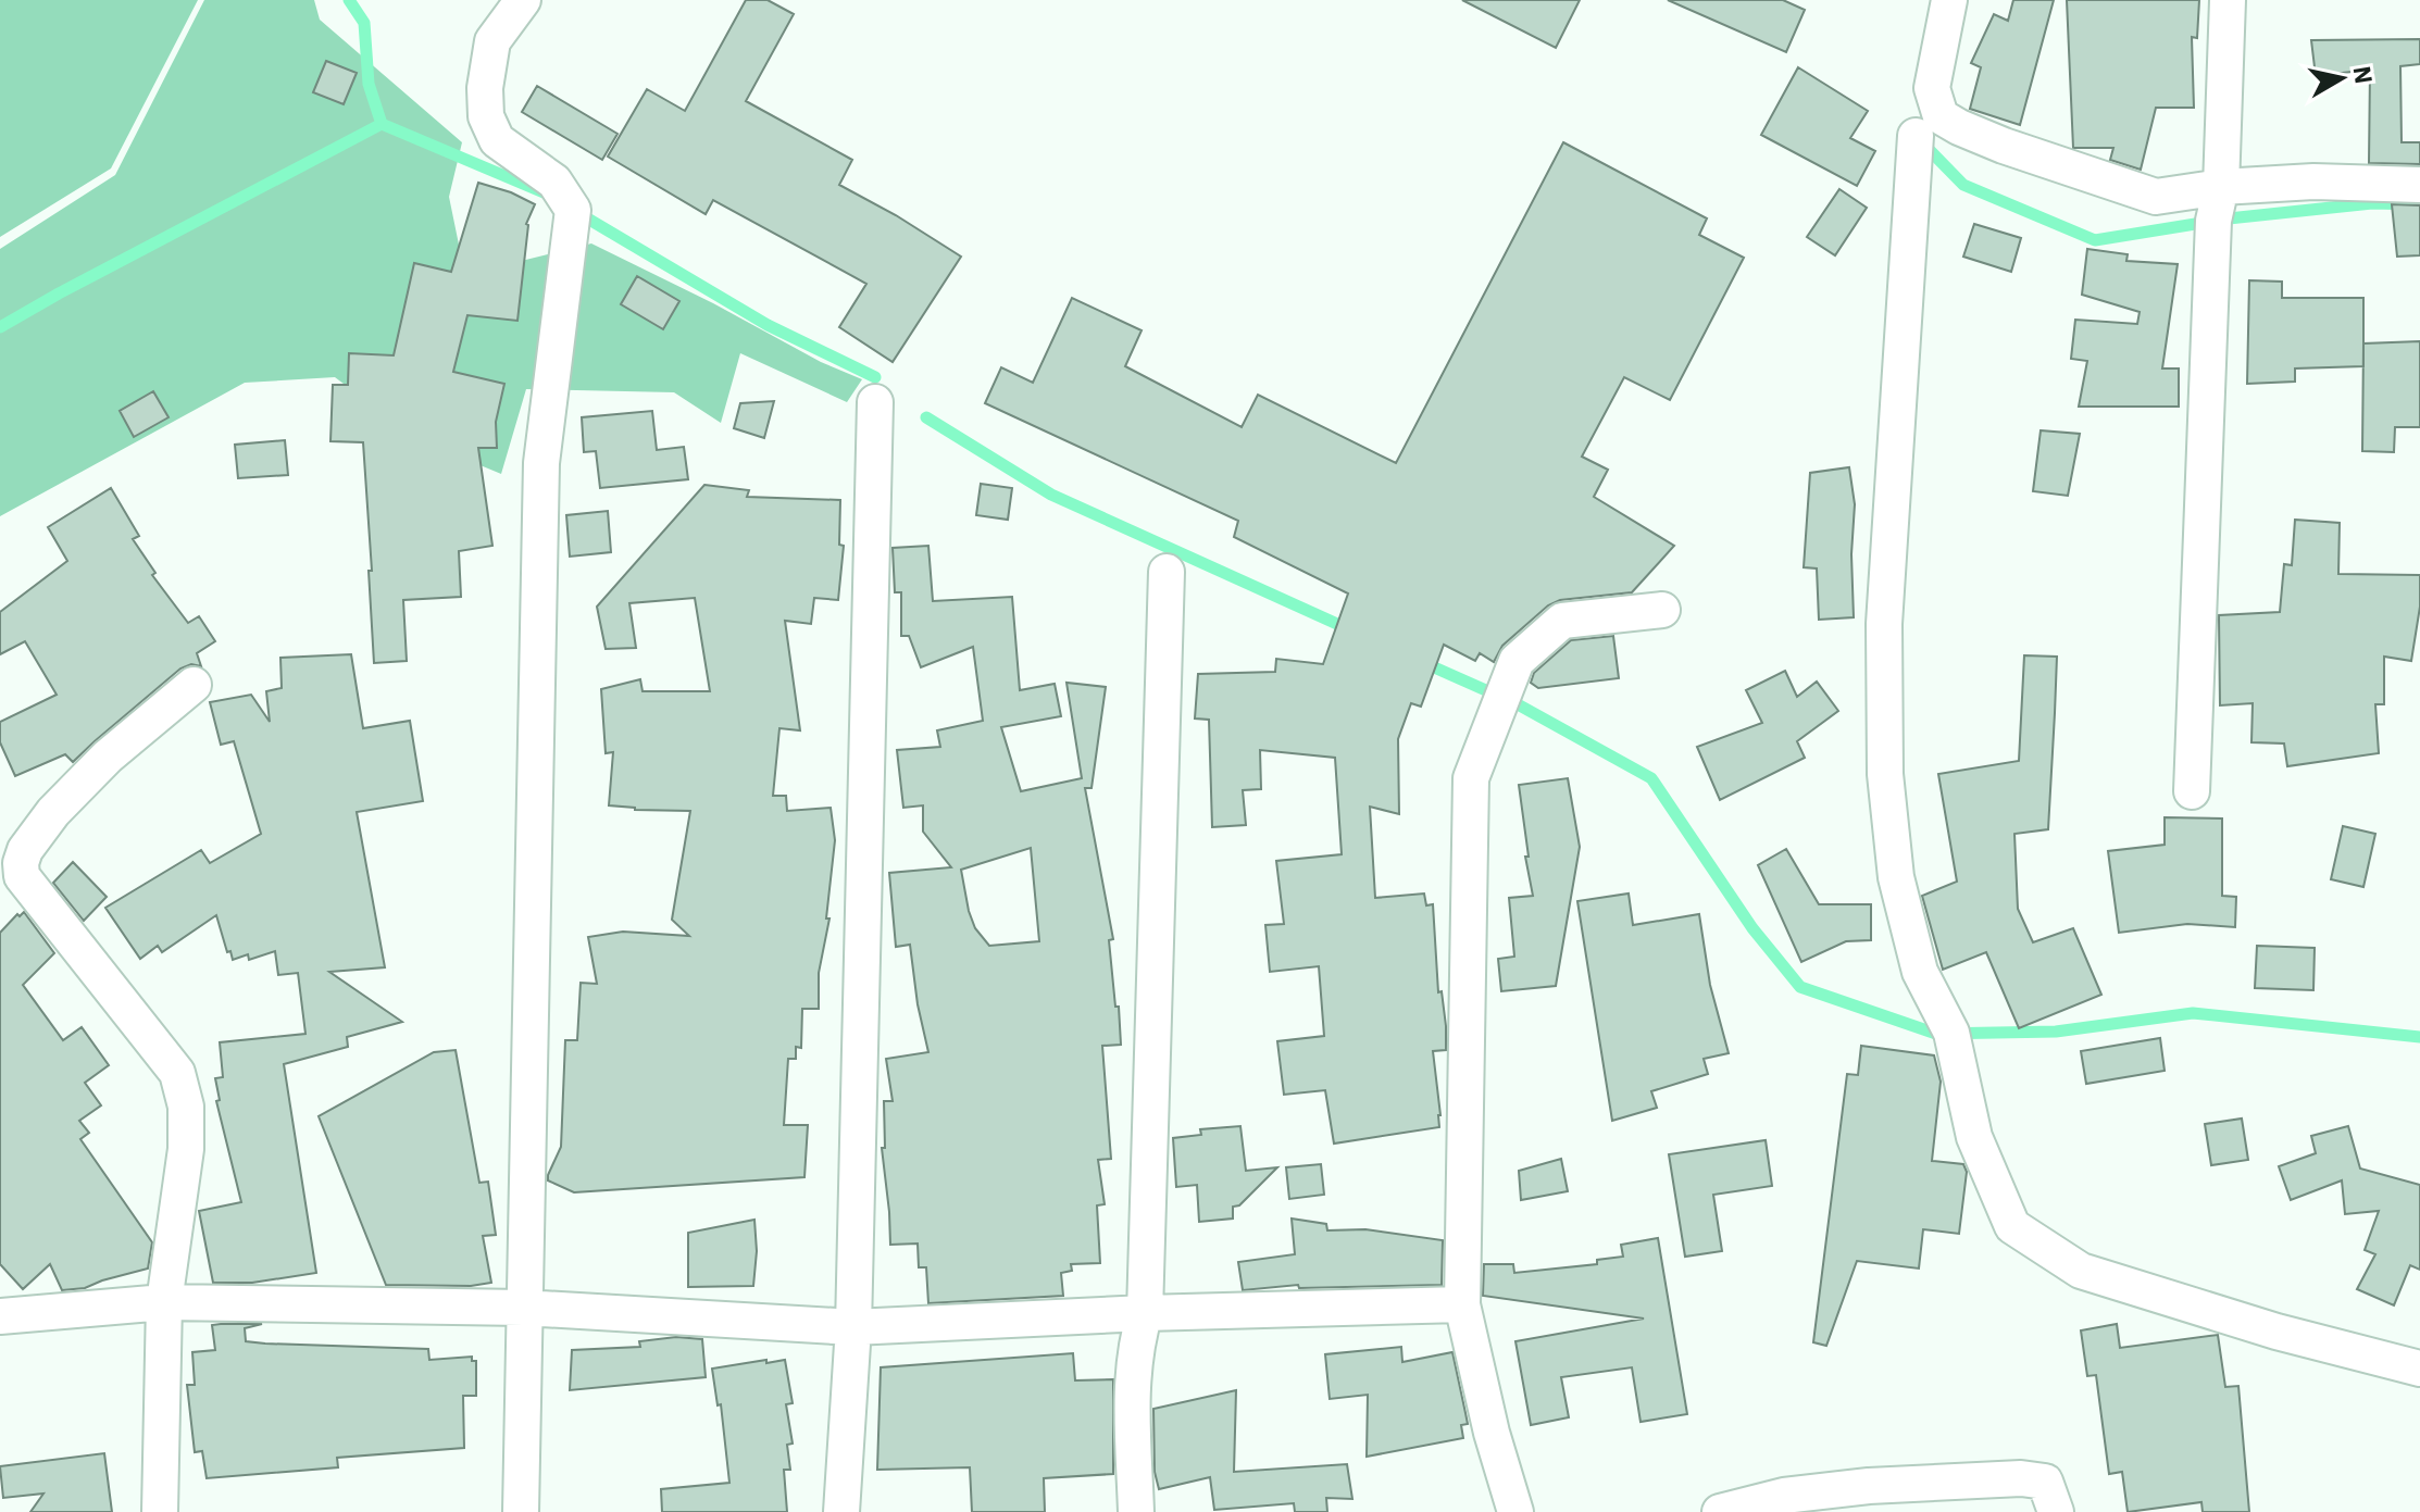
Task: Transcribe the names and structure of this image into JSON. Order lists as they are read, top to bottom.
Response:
{
  "north": "right"
}
